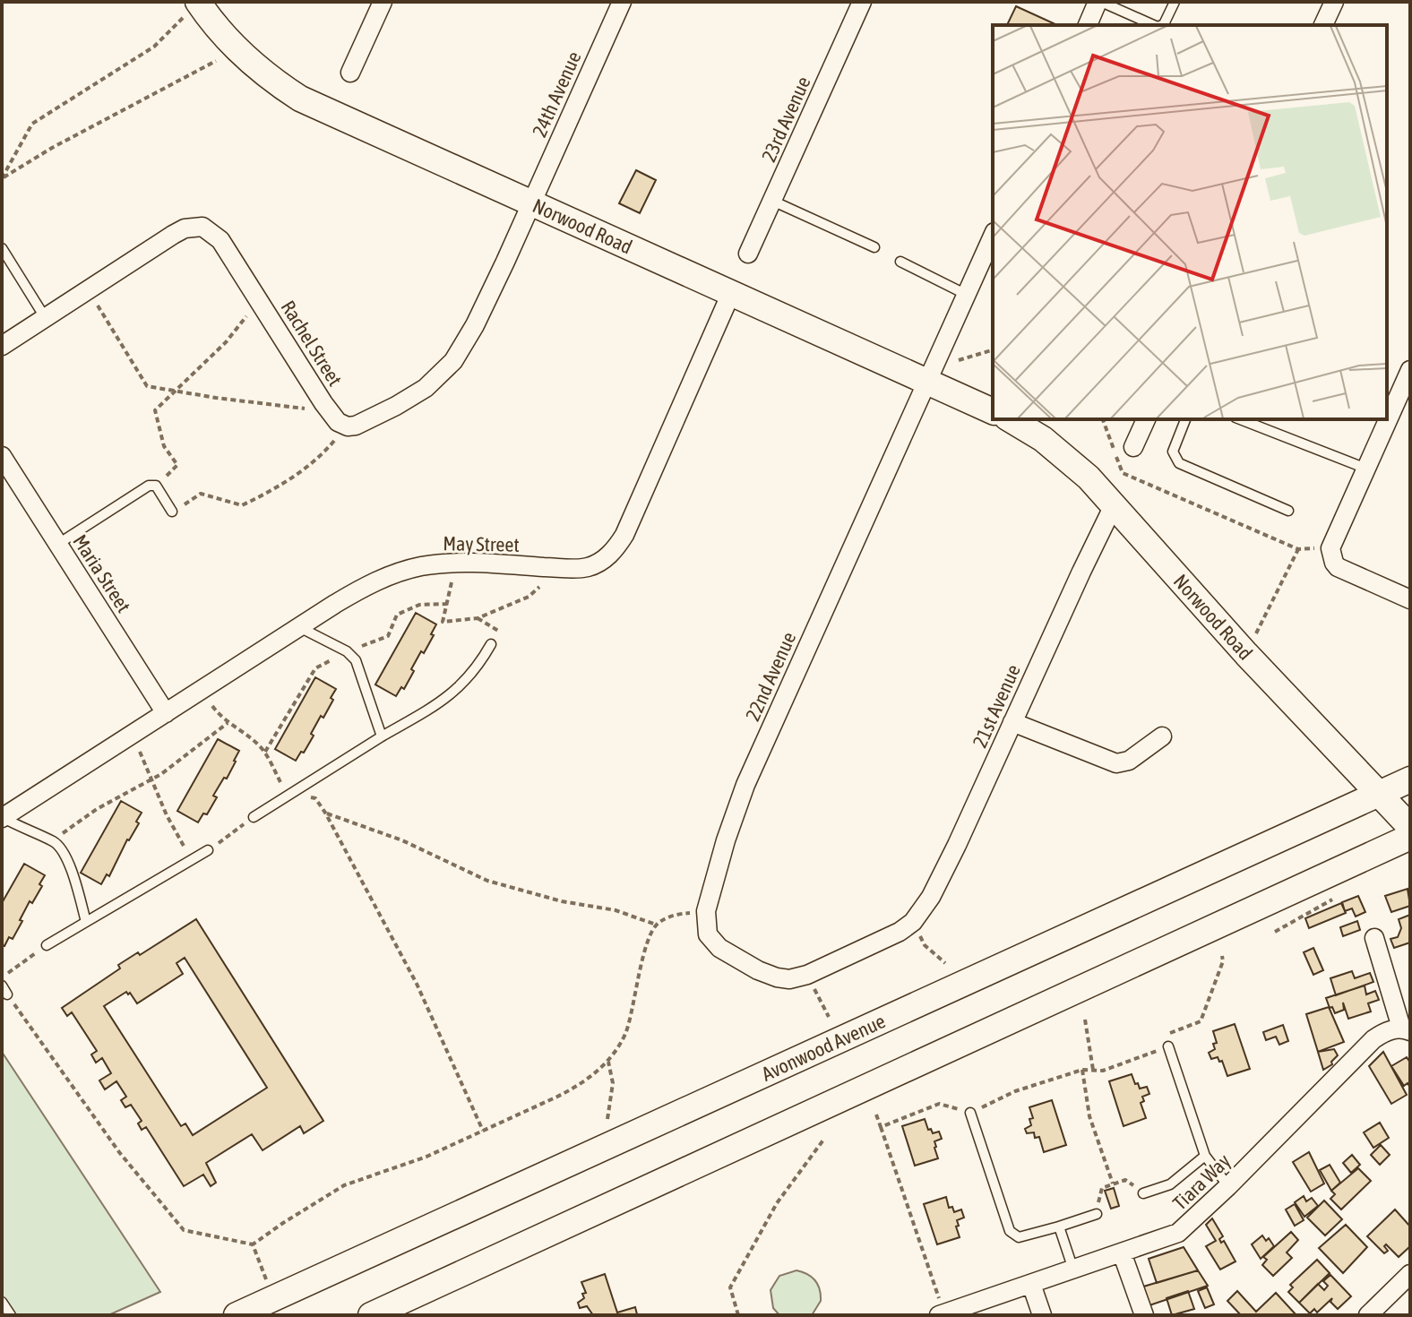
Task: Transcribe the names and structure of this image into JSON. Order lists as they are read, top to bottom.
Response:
{
  "streets": {
    "main road": ["Norwood Road", "Avonwood Avenue"],
    "street": [
      "24th Avenue",
      "23rd Avenue",
      "Rachel Street",
      "May Street",
      "Maria Street",
      "22nd Avenue",
      "21st Avenue",
      "Tiara Way"
    ]
  },
  "crossings": [
    ["24th Avenue", "Norwood Road"],
    ["Norwood Road", "May Street"],
    ["Norwood Road", "22nd Avenue"],
    ["Norwood Road", "21st Avenue"],
    ["Norwood Road", "Avonwood Avenue"],
    ["May Street", "Maria Street"]
  ]
}
